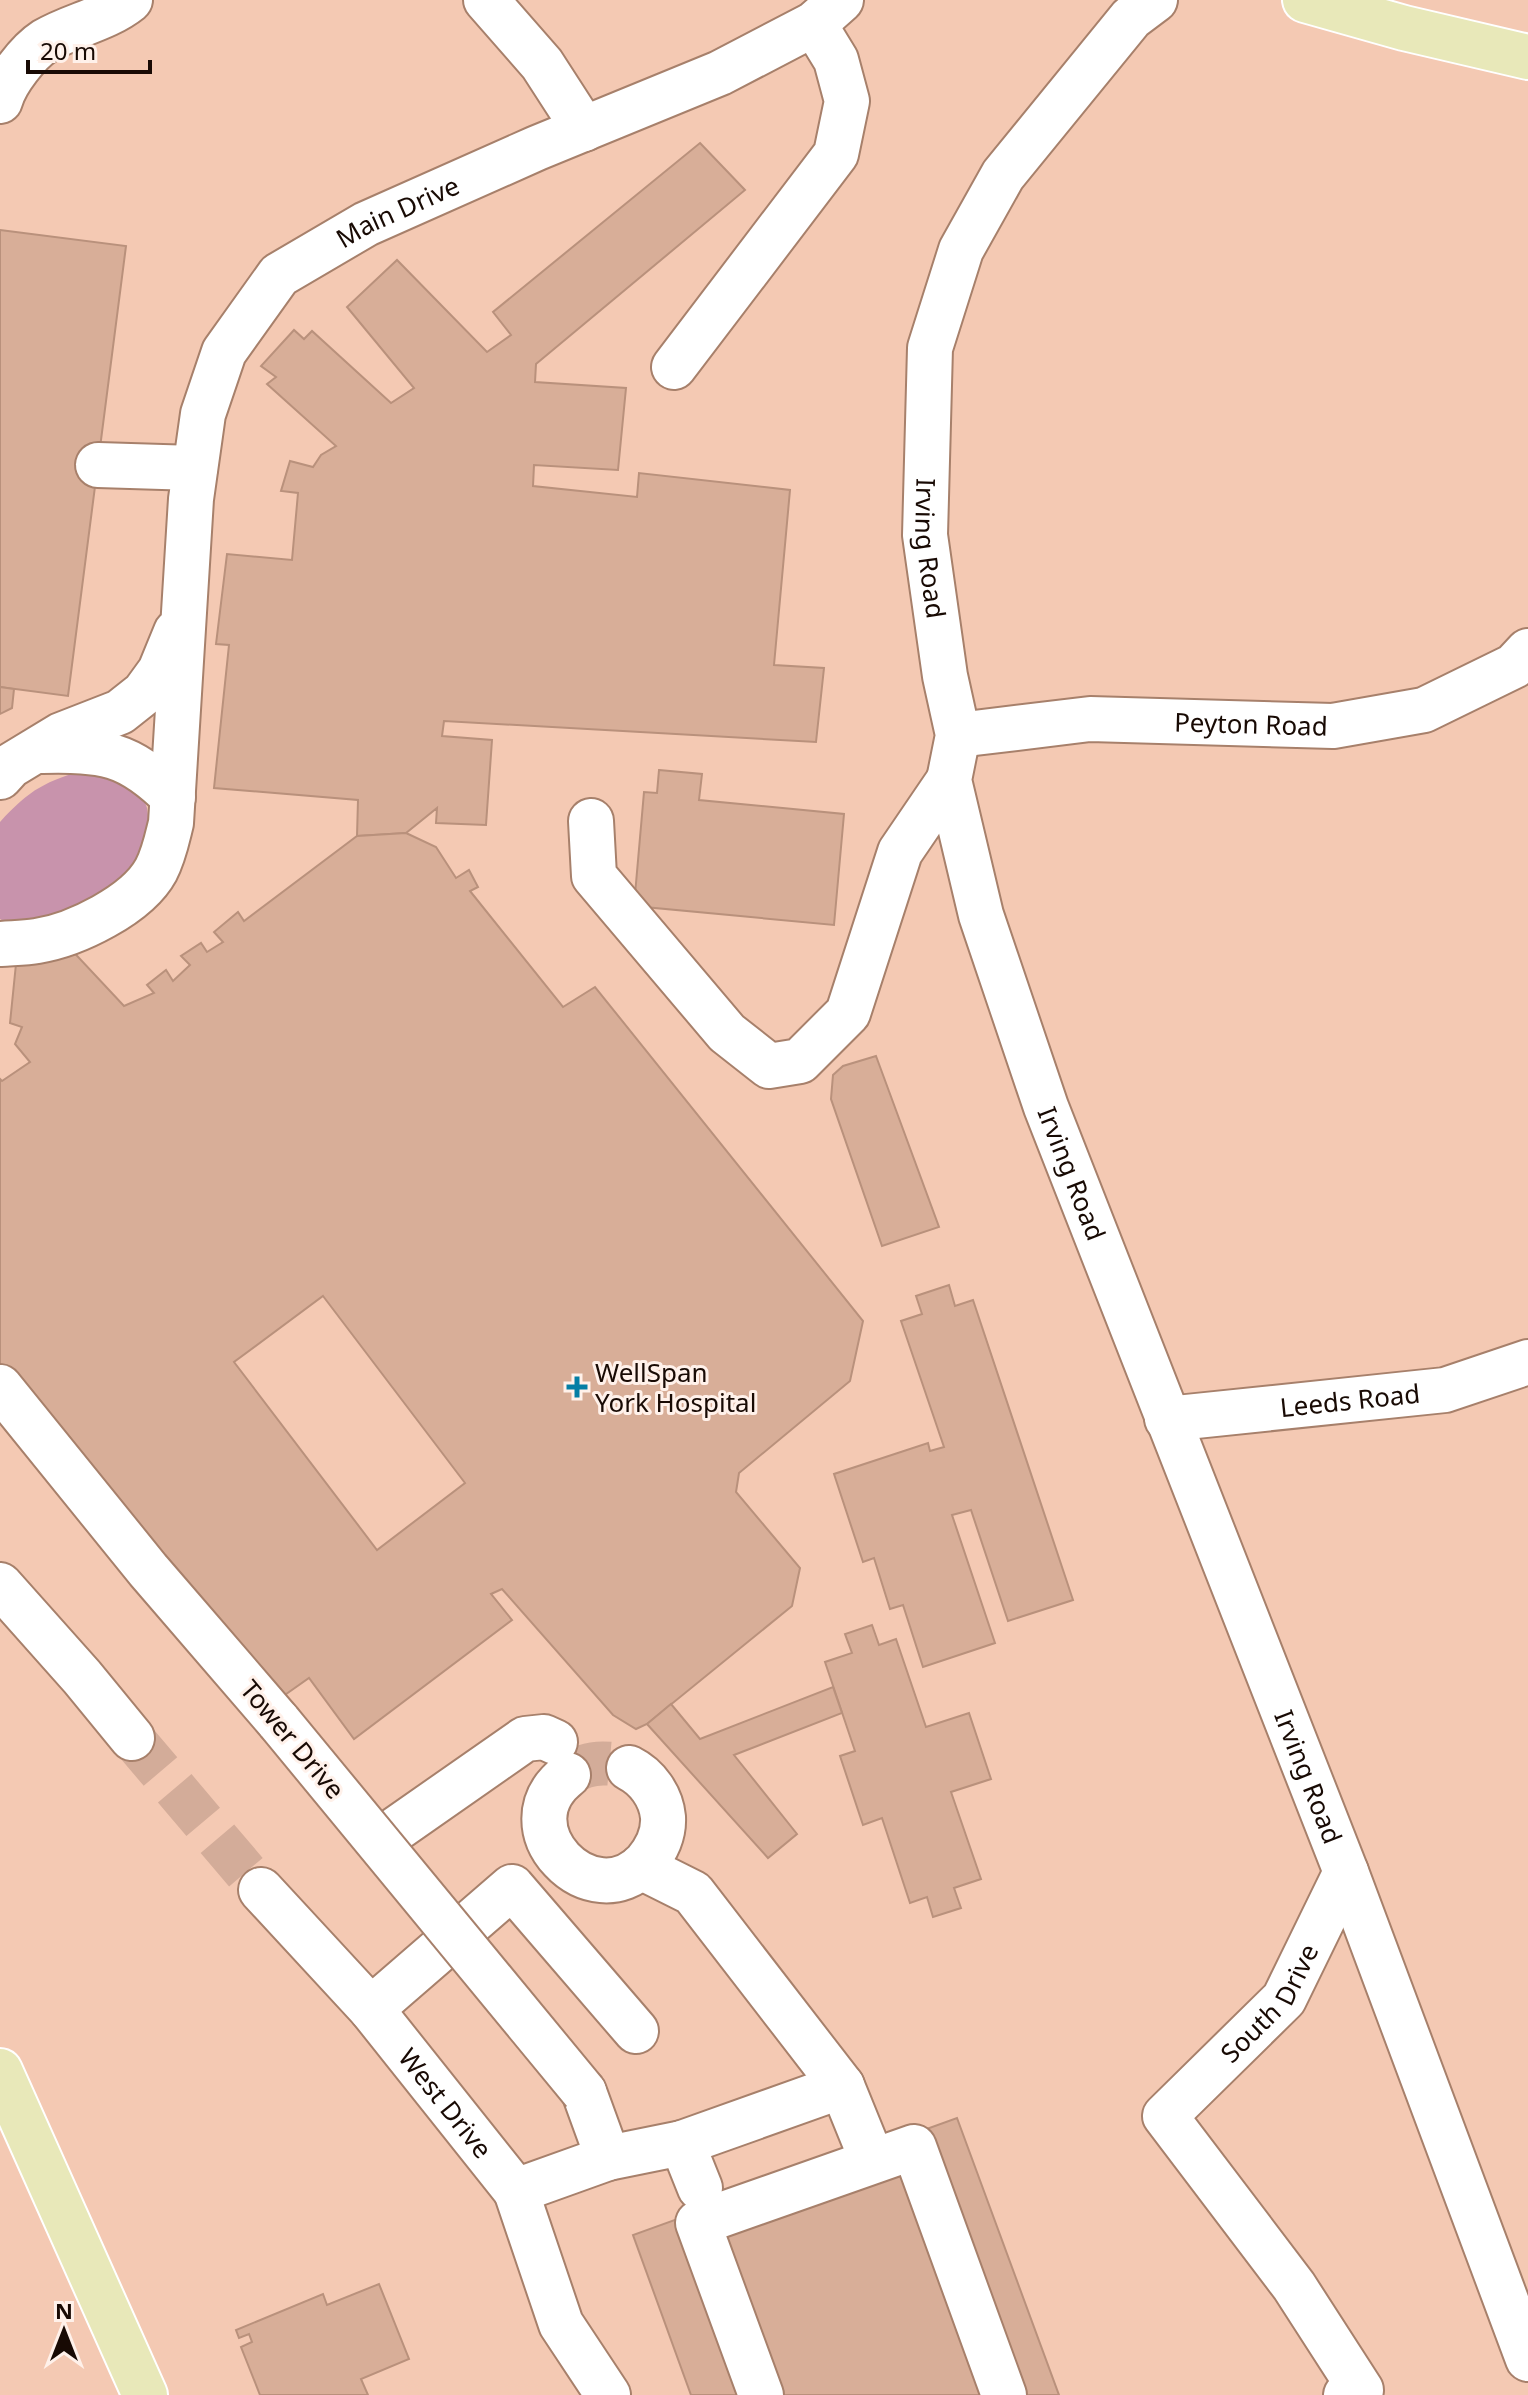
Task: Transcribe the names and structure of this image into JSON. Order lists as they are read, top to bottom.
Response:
{
  "streets": {
    "street": [
      "Main Drive",
      "Irving Road",
      "Peyton Road",
      "Leeds Road",
      "Tower Drive",
      "South Drive",
      "West Drive"
    ]
  },
  "crossings": [
    ["Irving Road", "Peyton Road"],
    ["Irving Road", "Leeds Road"],
    ["Irving Road", "South Drive"]
  ],
  "places": {
    "health": ["WellSpan York Hospital"]
  },
  "scale_bar": "20 m",
  "north": "top"
}
